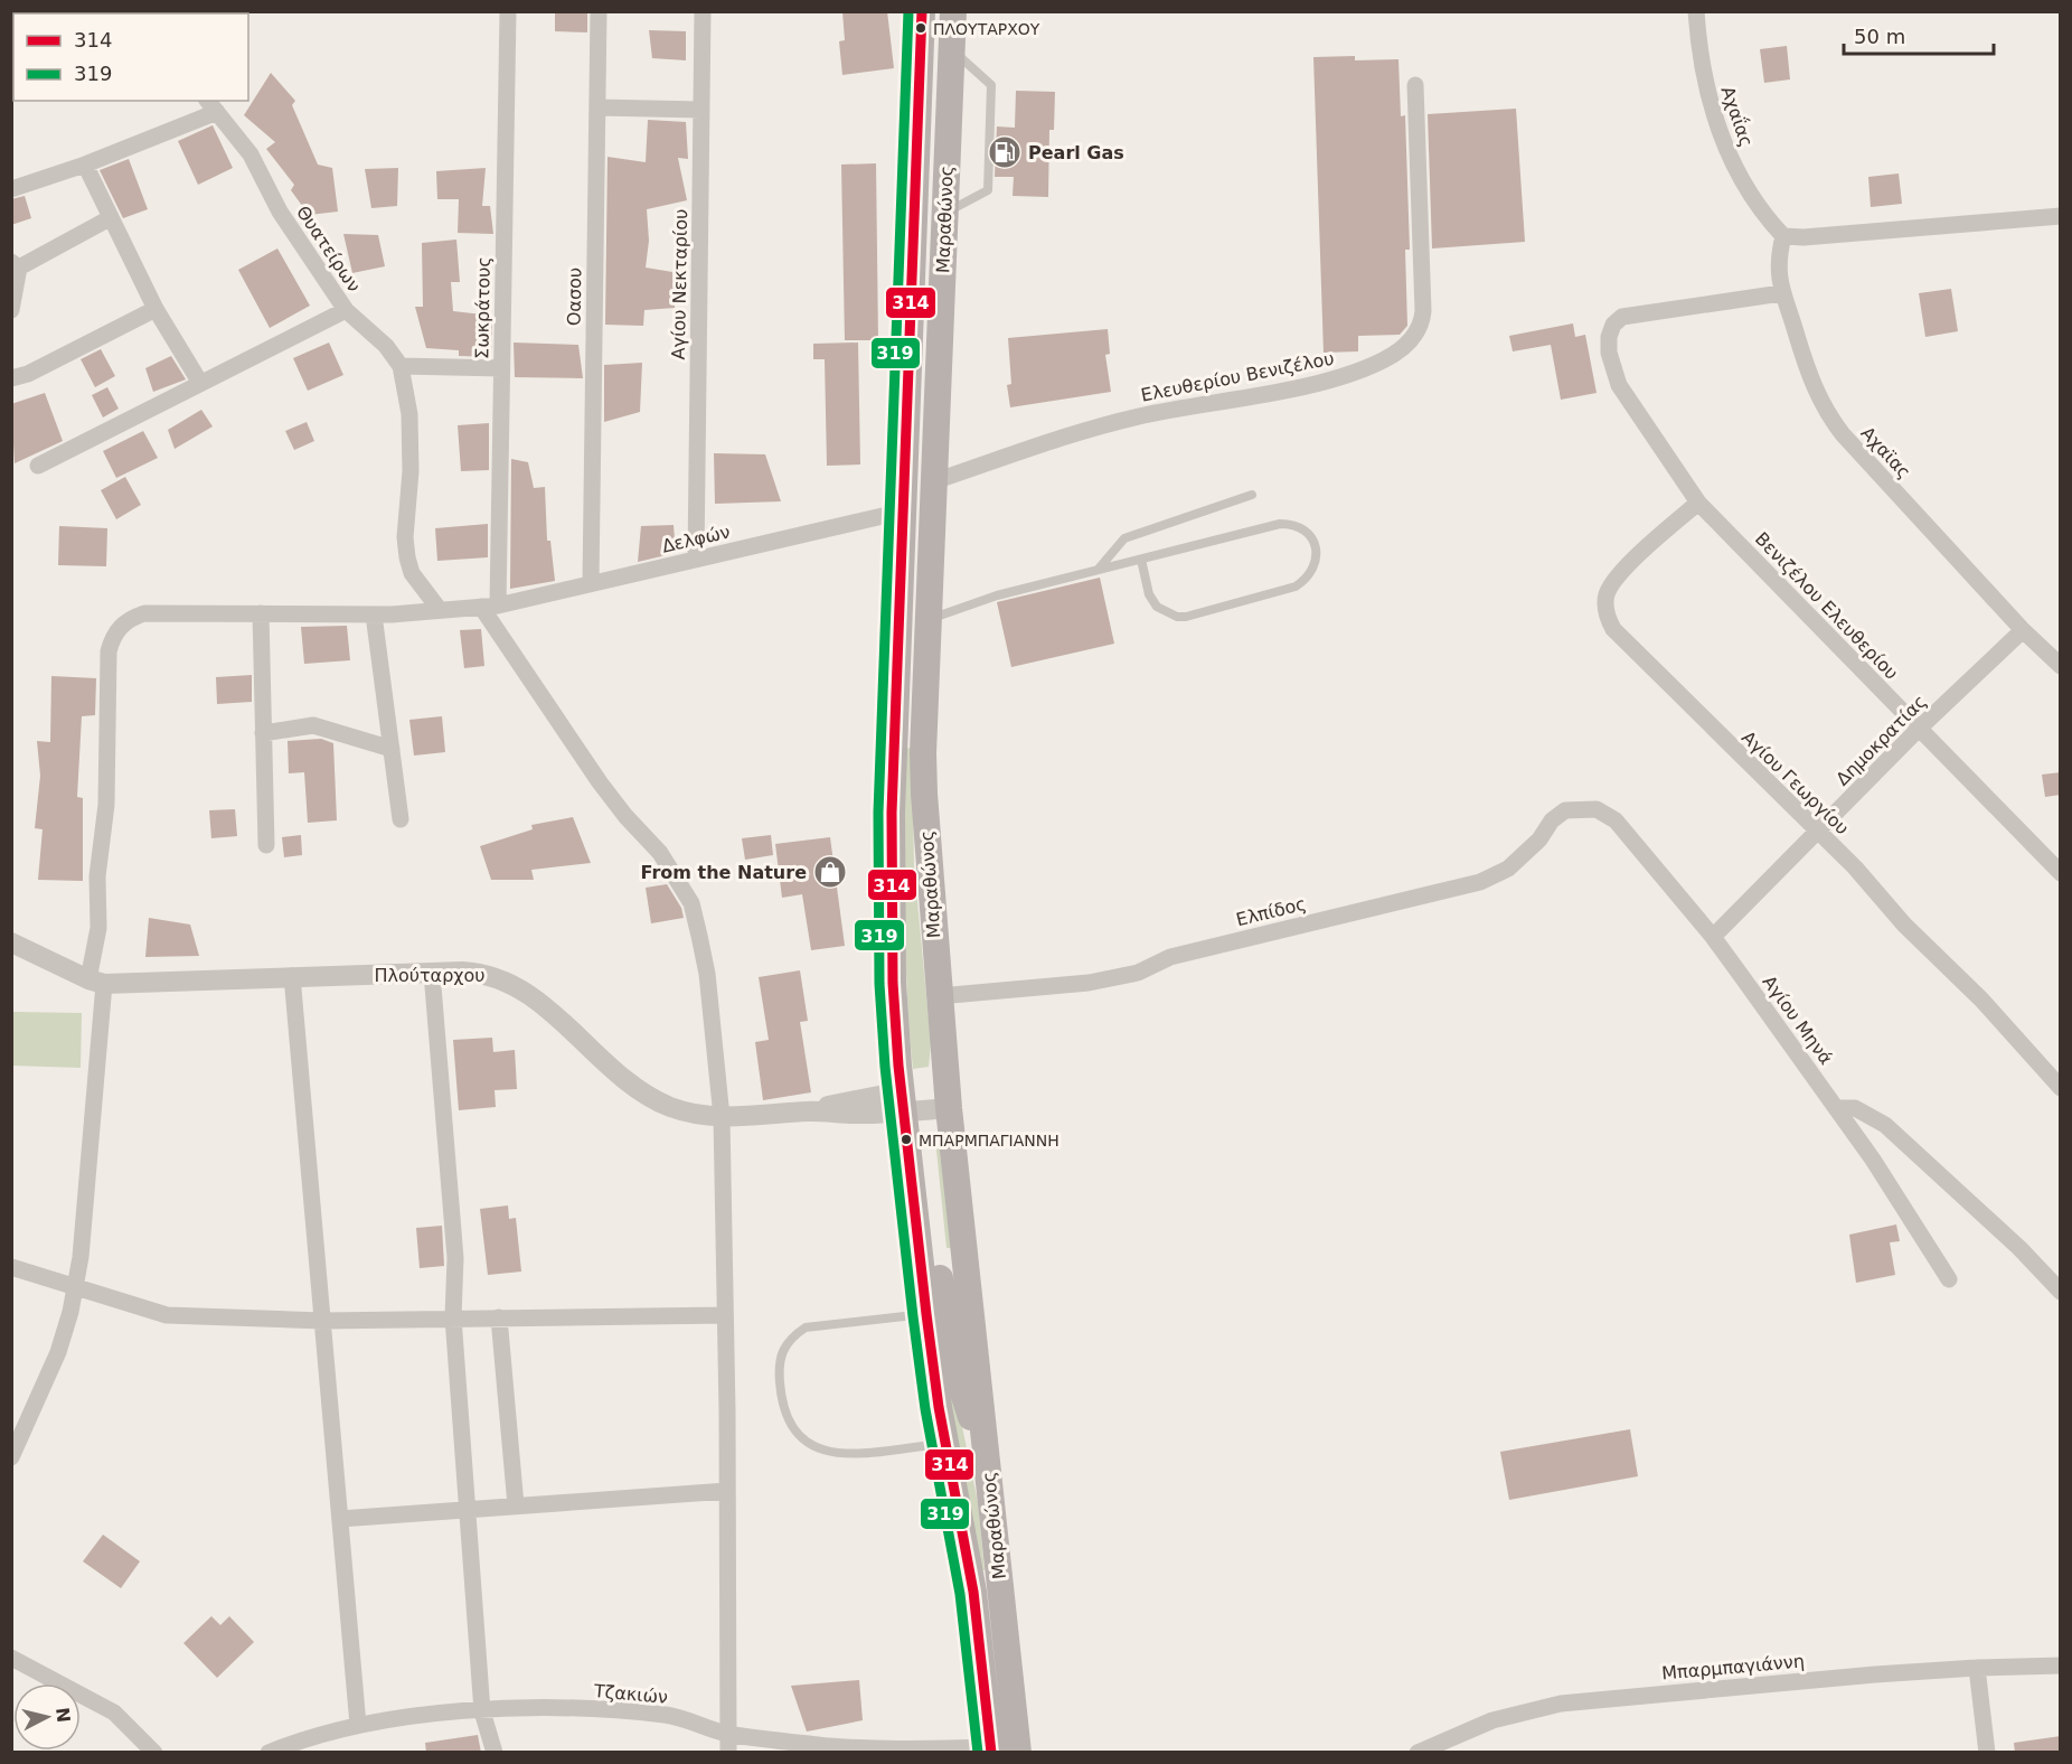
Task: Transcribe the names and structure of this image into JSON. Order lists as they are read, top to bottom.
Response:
{
  "streets": {
    "main road": ["Μαραθώνος"],
    "street": [
      "Αχαΐας",
      "Θυατείρων",
      "Αγίου Νεκταρίου",
      "Οασου",
      "Σωκράτους",
      "Ελευθερίου Βενιζέλου",
      "Αχαϊας",
      "Δελφών",
      "Βενιζέλου Ελευθερίου",
      "Δημοκρατίας",
      "Αγίου Γεωργίου",
      "Ελπίδος",
      "Πλούταρχου",
      "Αγίου Μηνά",
      "Μπαρμπαγιάννη",
      "Τζακιών"
    ]
  },
  "crossings": [
    ["Αχαΐας", "Αχαϊας"],
    ["Μαραθώνος", "Ελευθερίου Βενιζέλου"],
    ["Μαραθώνος", "Δελφών"],
    ["Μαραθώνος", "Ελπίδος"],
    ["Μαραθώνος", "Πλούταρχου"],
    ["Μαραθώνος", "Τζακιών"],
    ["Αγίου Νεκταρίου", "Δελφών"],
    ["Οασου", "Δελφών"],
    ["Σωκράτους", "Δελφών"],
    ["Αχαϊας", "Βενιζέλου Ελευθερίου"],
    ["Αχαϊας", "Δημοκρατίας"],
    ["Δελφών", "Πλούταρχου"],
    ["Βενιζέλου Ελευθερίου", "Δημοκρατίας"],
    ["Βενιζέλου Ελευθερίου", "Αγίου Γεωργίου"],
    ["Δημοκρατίας", "Αγίου Γεωργίου"],
    ["Δημοκρατίας", "Αγίου Μηνά"],
    ["Ελπίδος", "Αγίου Μηνά"]
  ],
  "places": {
    "other": ["ΠΛΟΥΤΑΡΧΟΥ", "ΜΠΑΡΜΠΑΓΙΑΝΝΗ"],
    "fuel station": ["Pearl Gas"],
    "shop": ["From the Nature"]
  },
  "lines": ["transit line 314", "transit line 319"],
  "legend": ["314", "319"],
  "scale_bar": "50 m",
  "north": "right"
}
